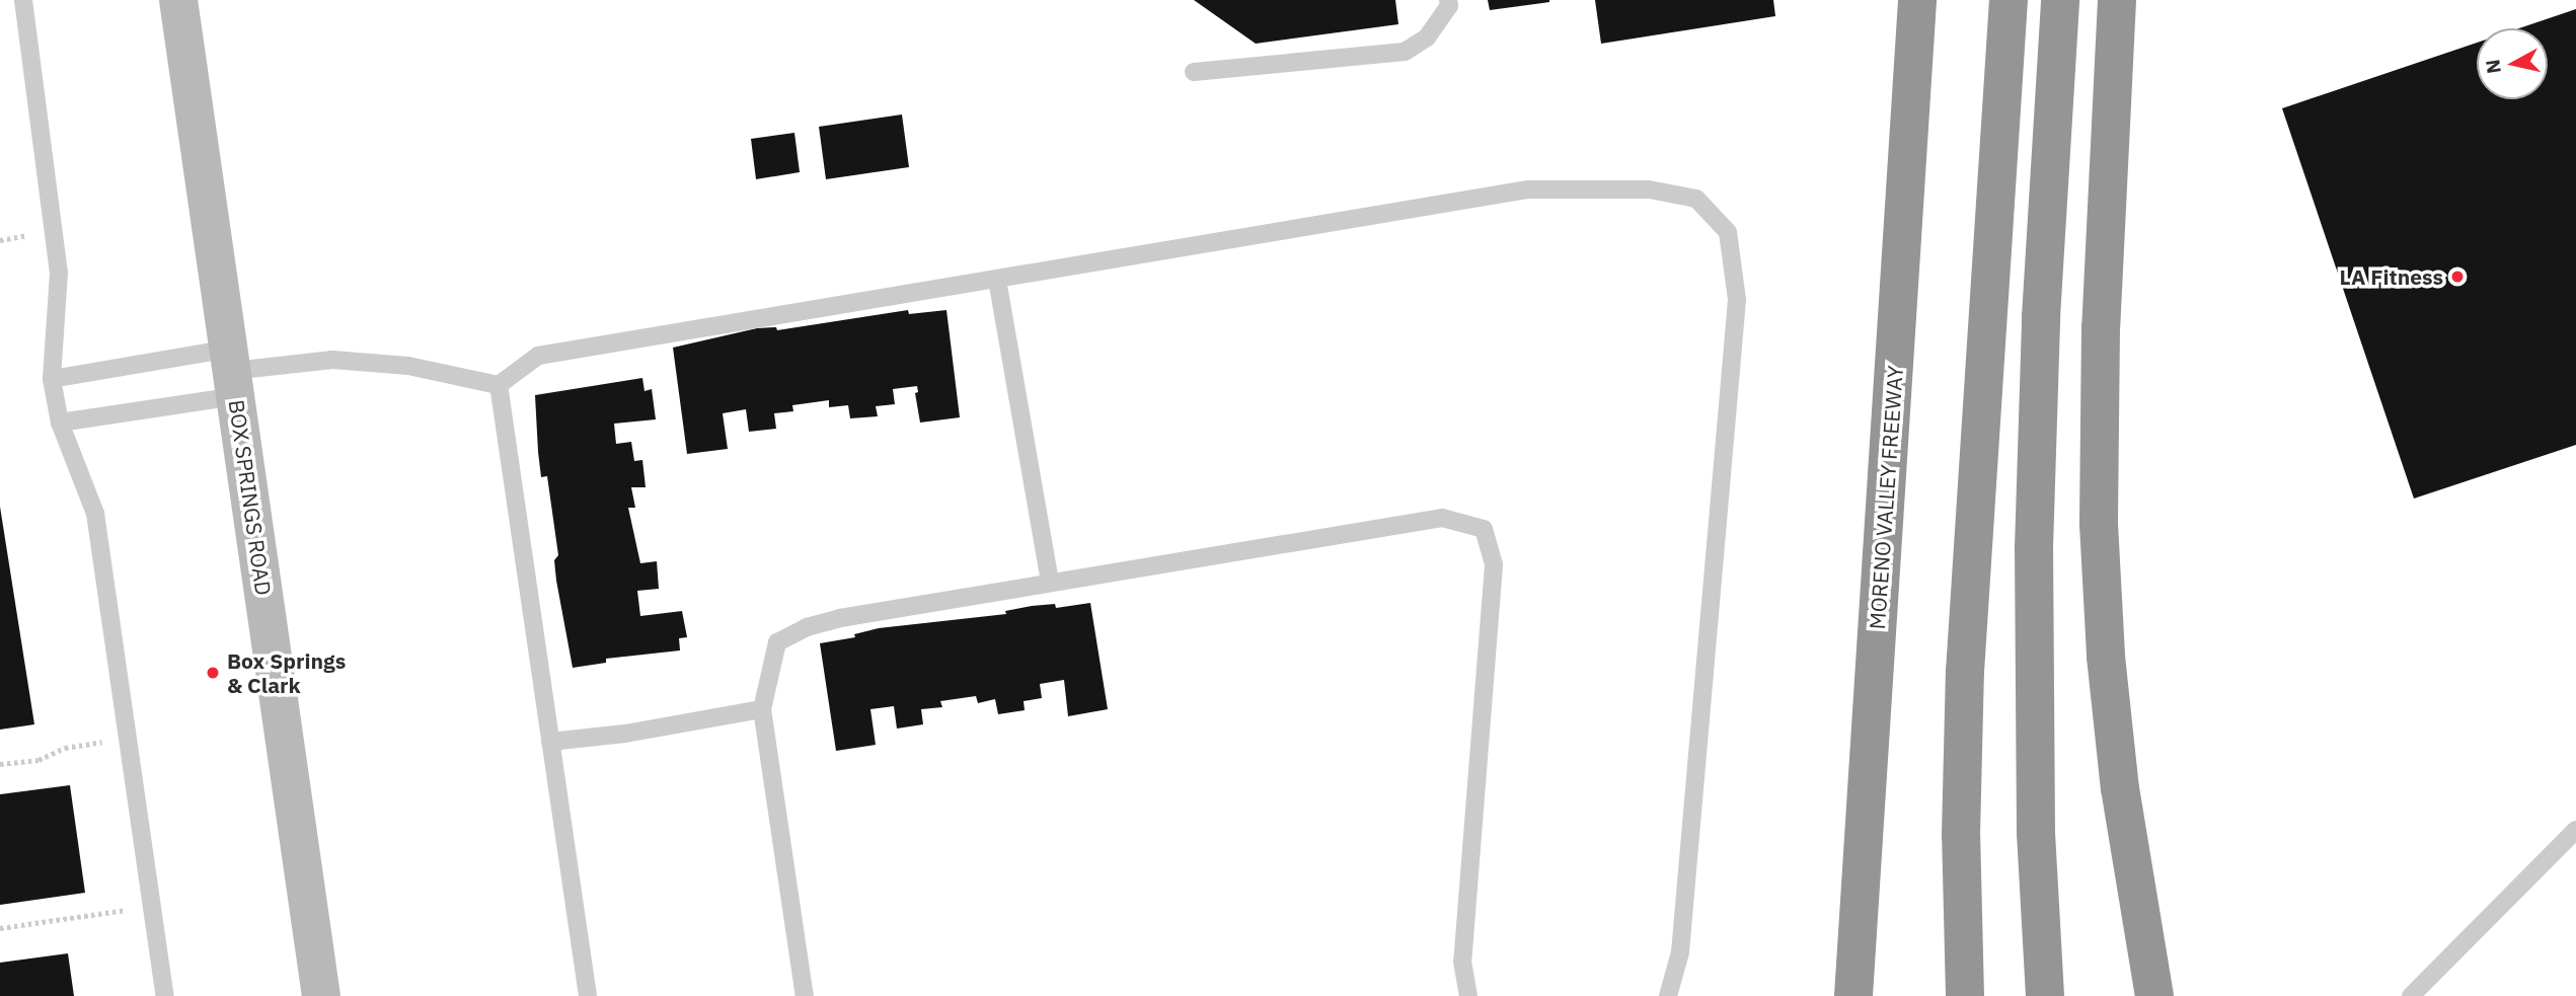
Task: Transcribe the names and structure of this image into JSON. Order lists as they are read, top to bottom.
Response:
{
  "streets": {
    "highway": ["MORENO VALLEY FREEWAY"],
    "main road": ["BOX SPRINGS ROAD"]
  },
  "places": ["LA Fitness", "Box Springs & Clark"],
  "north": "left"
}
